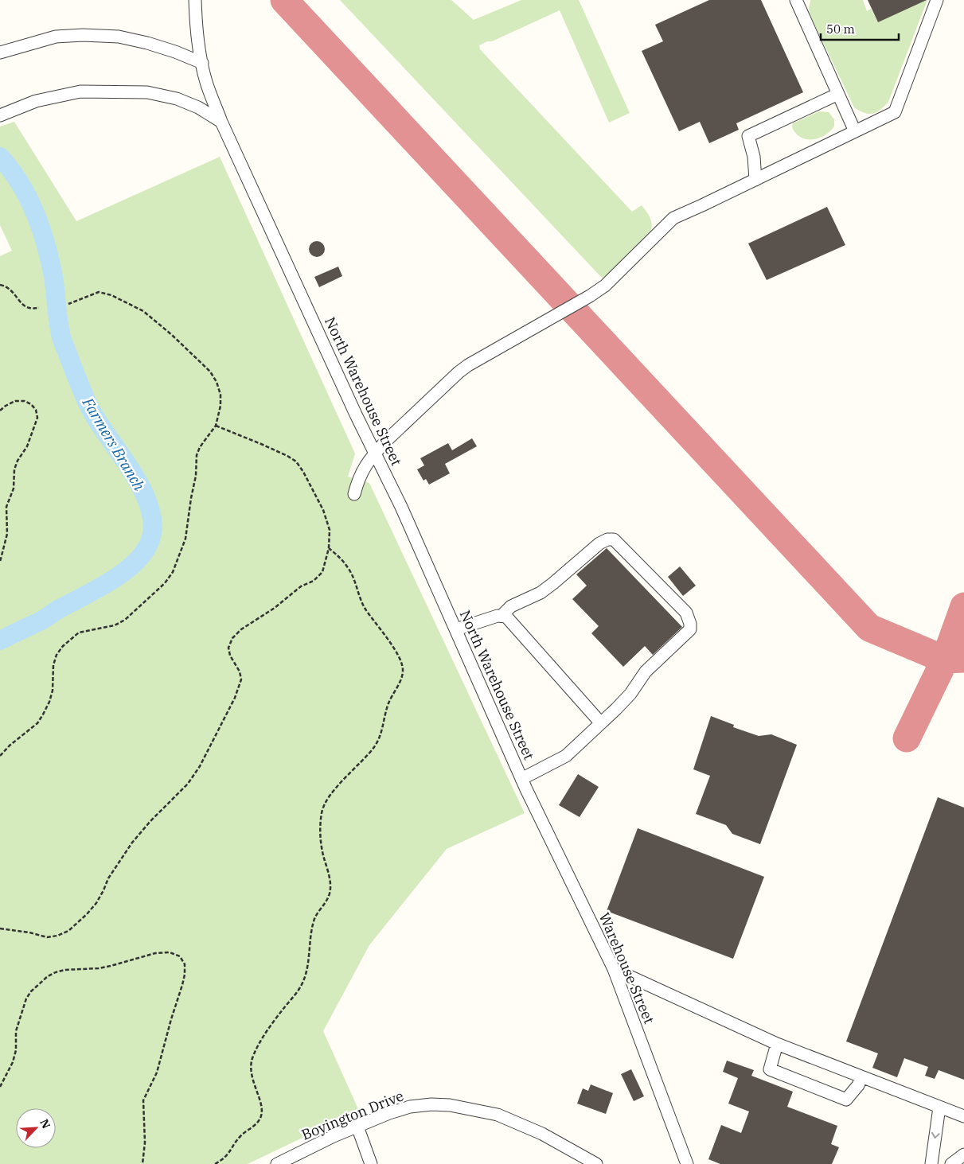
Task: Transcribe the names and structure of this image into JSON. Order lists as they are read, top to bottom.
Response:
{
  "streets": {
    "street": ["North Warehouse Street", "Warehouse Street", "Boyington Drive"]
  },
  "crossings": [
    ["North Warehouse Street", "Warehouse Street"]
  ],
  "water": ["Farmers Branch"],
  "scale_bar": "50 m",
  "north": "top right"
}
